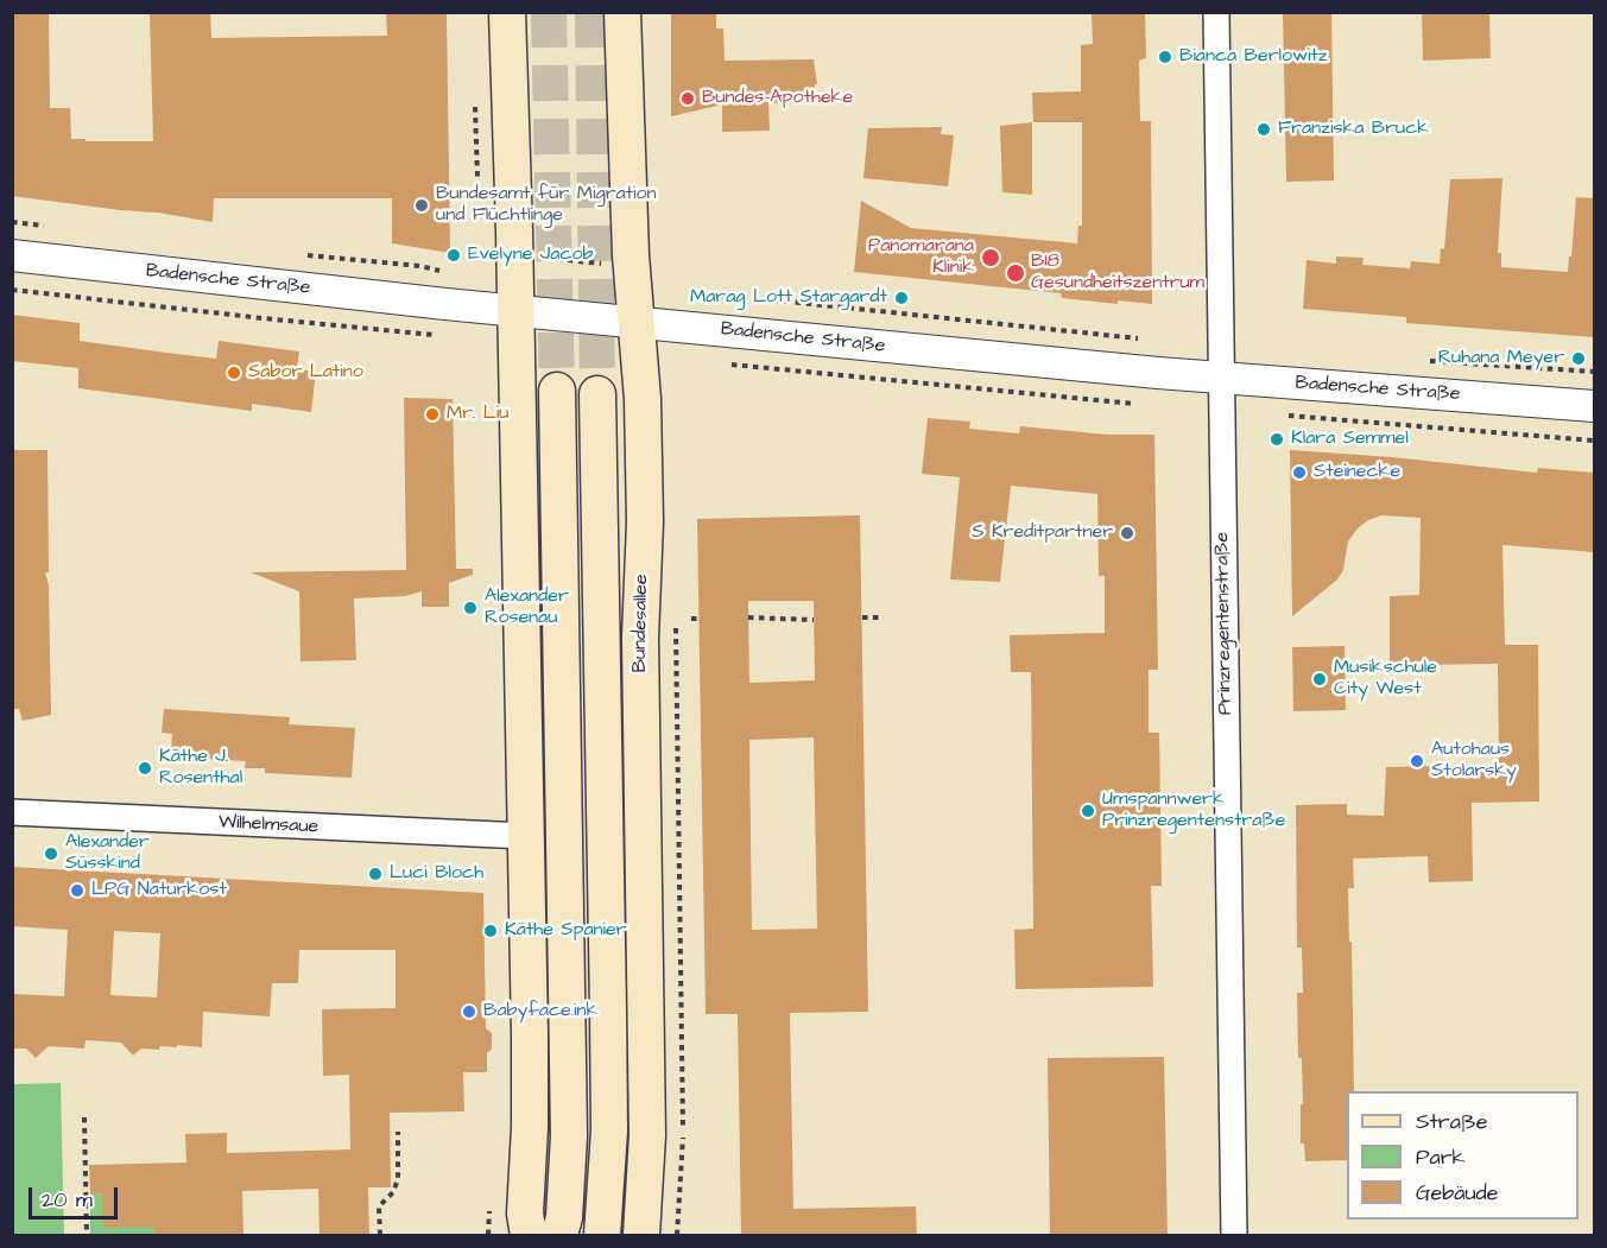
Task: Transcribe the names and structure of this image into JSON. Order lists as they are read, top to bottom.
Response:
{
  "streets": {
    "main road": ["Bundesallee"],
    "street": ["Badensche Straße", "Prinzregentenstraße", "Wilhelmsaue"]
  },
  "crossings": [
    ["Badensche Straße", "Bundesallee"],
    ["Badensche Straße", "Prinzregentenstraße"]
  ],
  "places": [
    "Bianca Berlowitz",
    "Bundes-Apotheke",
    "Franziska Bruck",
    "Bundesamt für Migration und Flüchtlinge",
    "Evelyne Jacob",
    "Panomarana Klinik",
    "B18 Gesundheitszentrum",
    "Marag Lott Stargardt",
    "Ruhana Meyer",
    "Sabor Latino",
    "Mr. Liu",
    "Klara Semmel",
    "Steinecke",
    "S Kreditpartner",
    "Alexander Rosenau",
    "Musikschule City West",
    "Autohaus Stolarsky",
    "Käthe J. Rosenthal",
    "Umspannwerk Prinzregentenstraße",
    "Alexander Süsskind",
    "Luci Bloch",
    "LPG Naturkost",
    "Käthe Spanier",
    "Babyface.ink"
  ],
  "legend": ["Straße", "Park", "Gebäude"],
  "scale_bar": "20 m"
}
